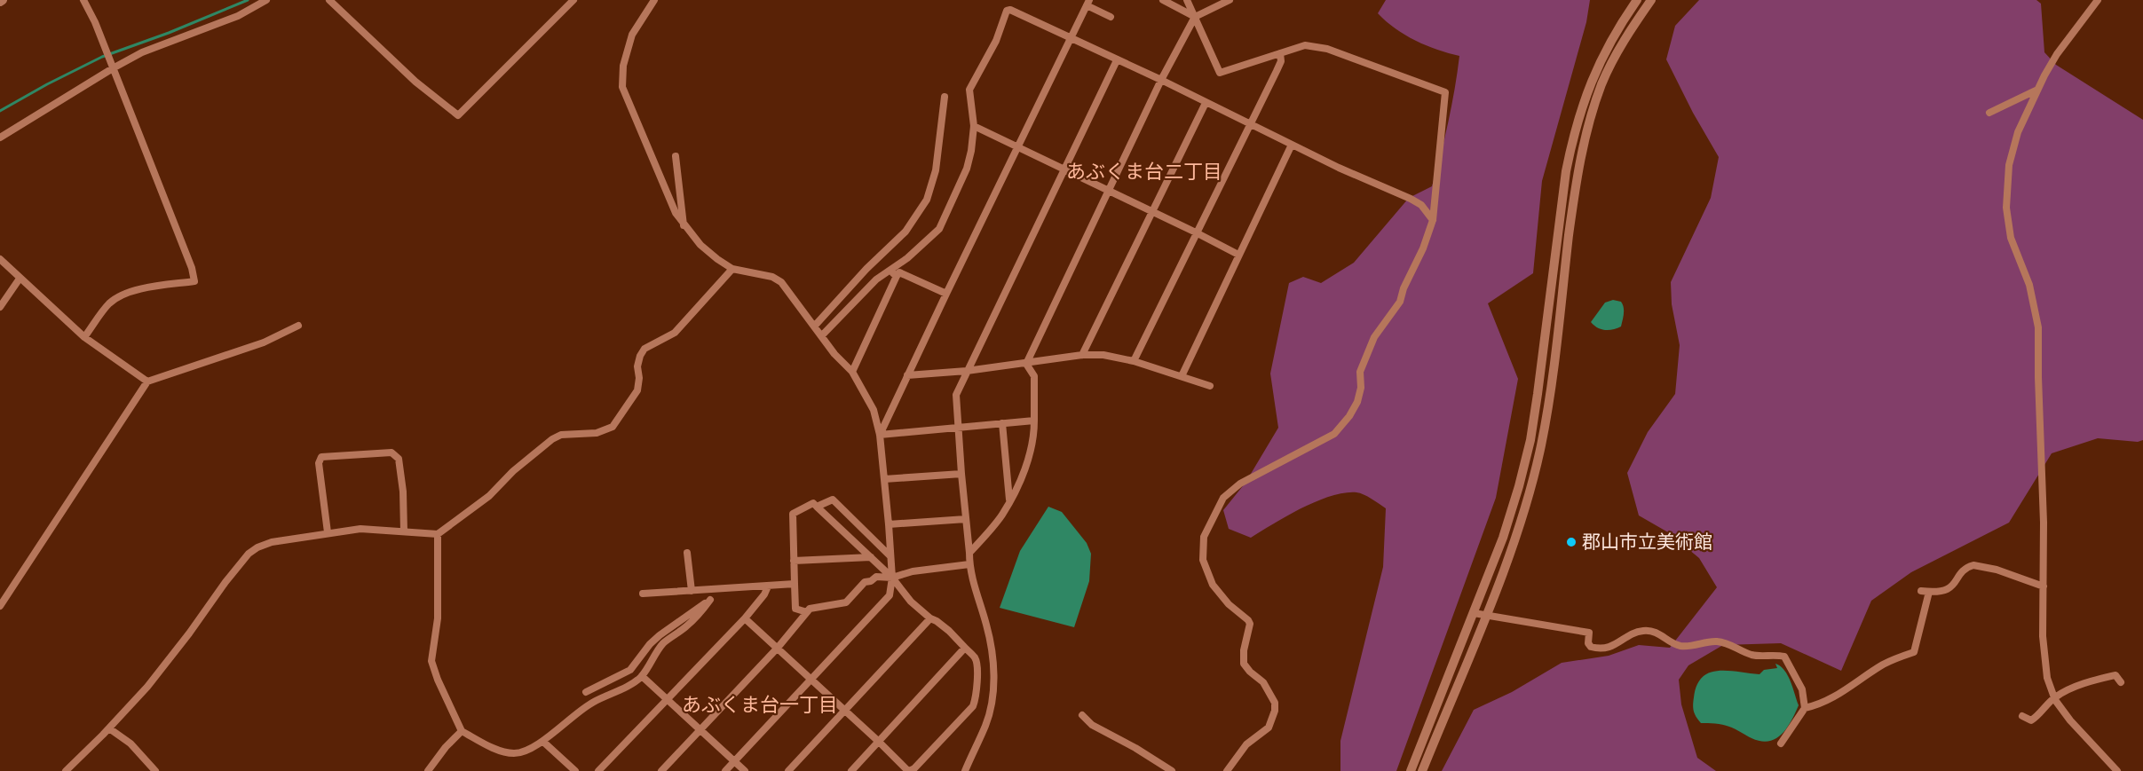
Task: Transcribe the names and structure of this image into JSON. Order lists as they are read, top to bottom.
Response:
{
  "districts": ["あぶくま台二丁目", "あぶくま台一丁目"],
  "places": ["郡山市立美術館"]
}
